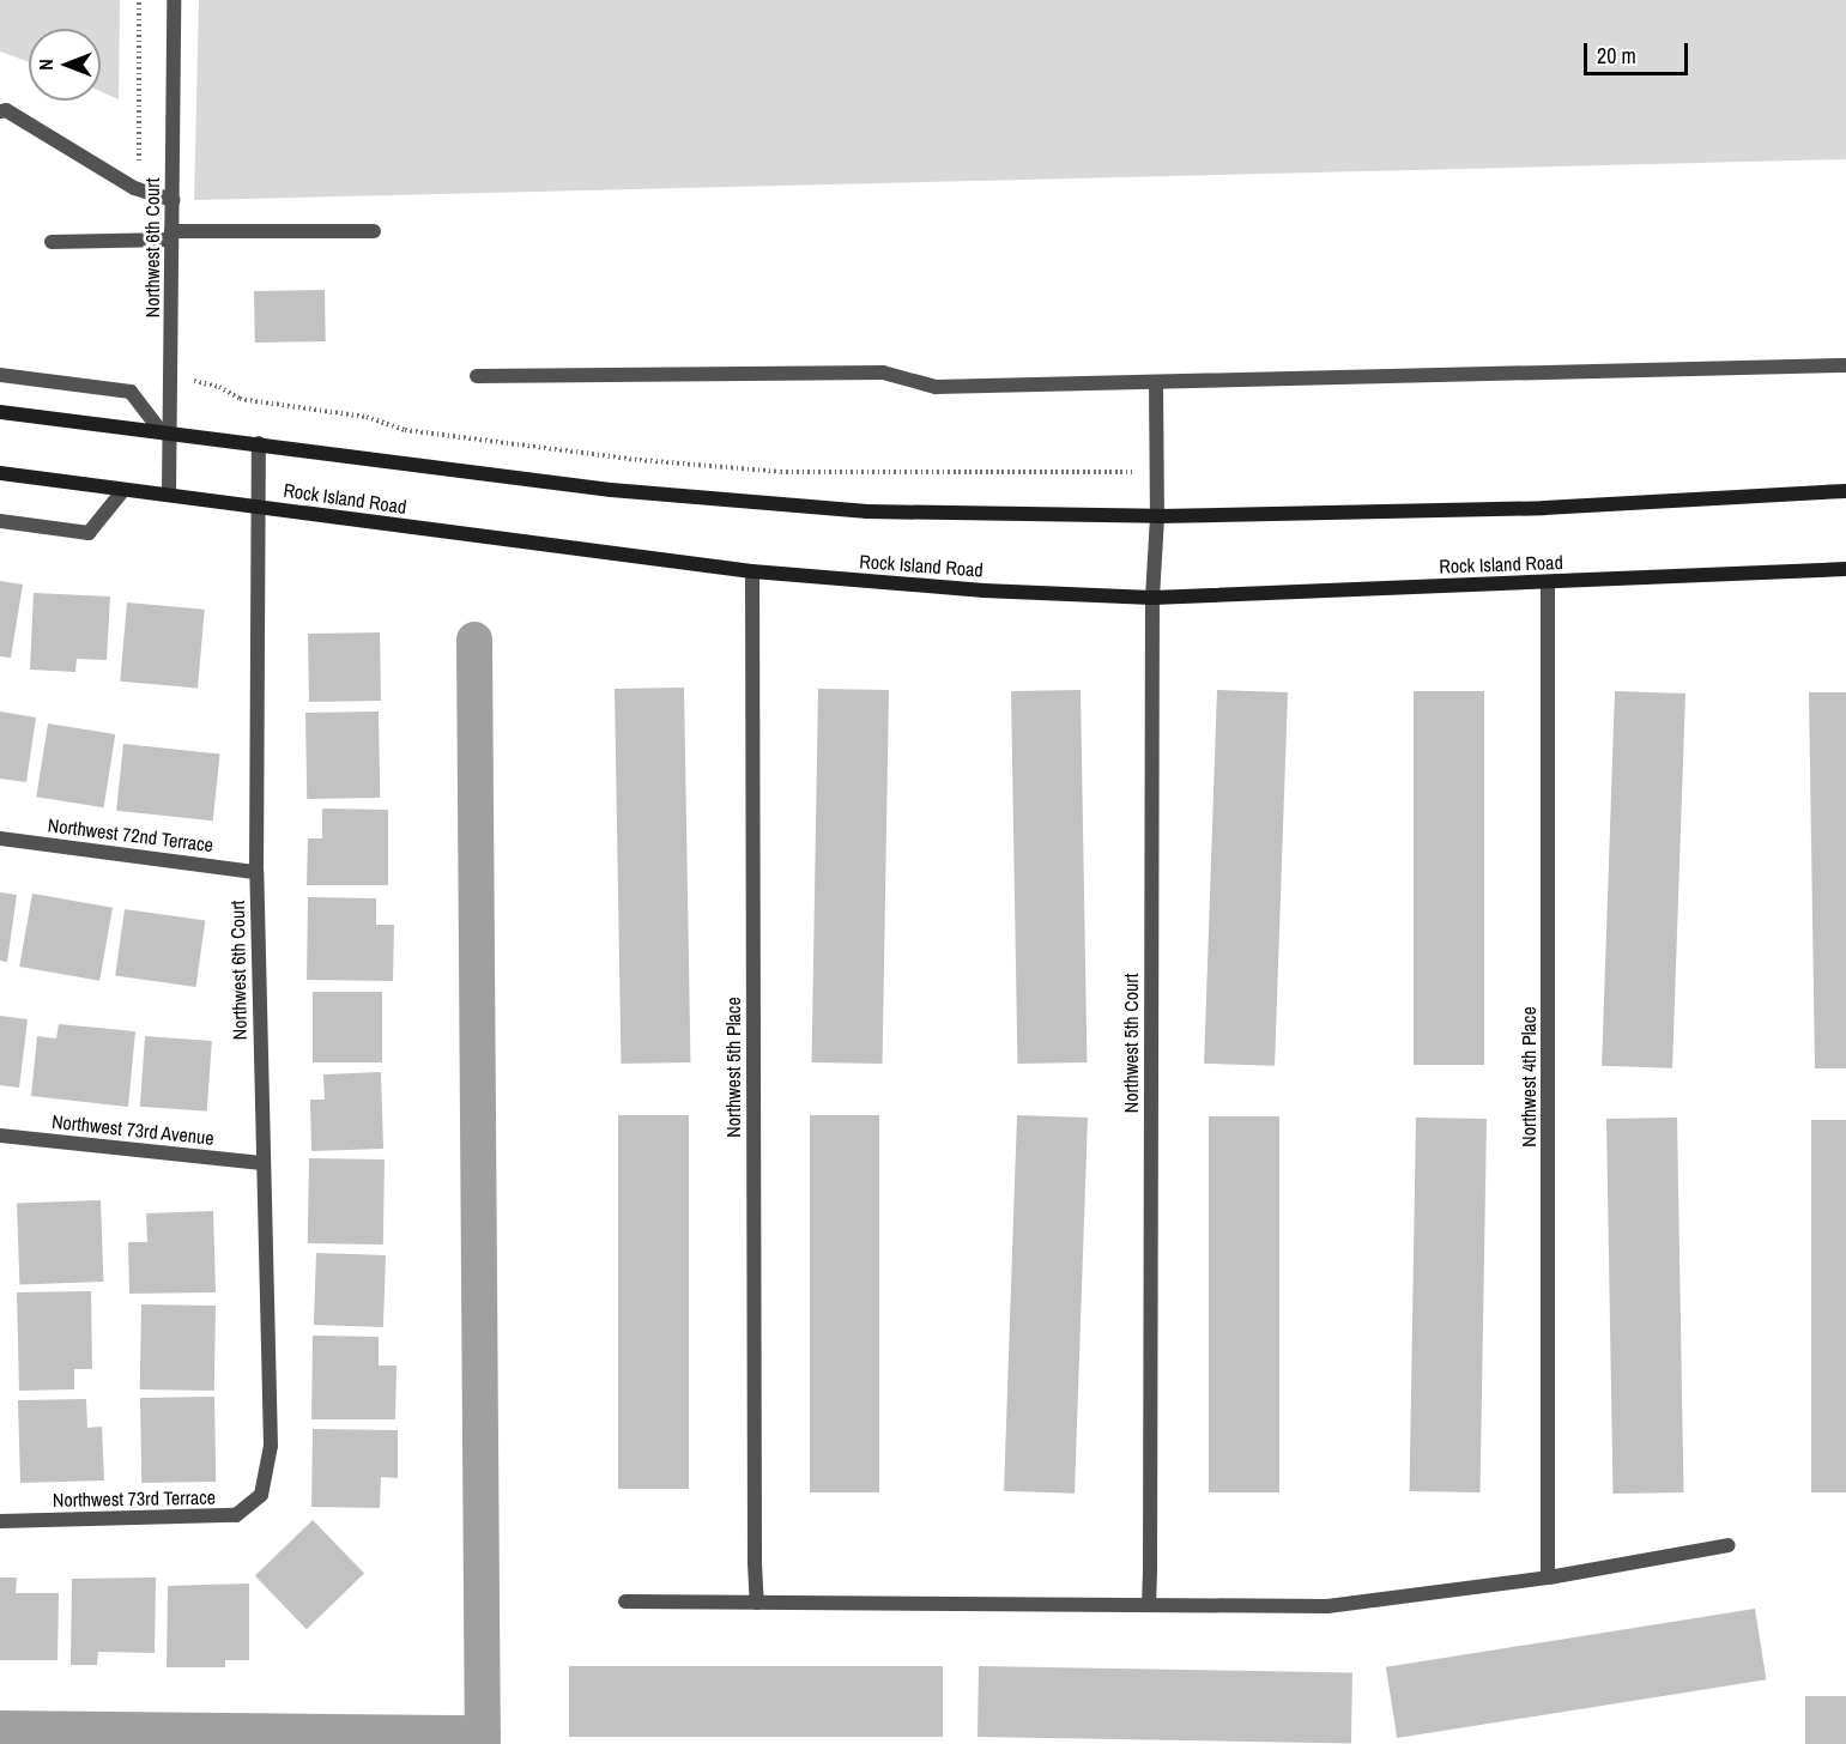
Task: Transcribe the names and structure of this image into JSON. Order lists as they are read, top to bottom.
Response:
{
  "streets": {
    "main road": ["Rock Island Road"],
    "street": [
      "Northwest 6th Court",
      "Northwest 72nd Terrace",
      "Northwest 5th Court",
      "Northwest 5th Place",
      "Northwest 4th Place",
      "Northwest 73rd Avenue",
      "Northwest 73rd Terrace"
    ]
  },
  "crossings": [
    ["Northwest 6th Court", "Rock Island Road"],
    ["Northwest 6th Court", "Northwest 72nd Terrace"],
    ["Northwest 6th Court", "Northwest 73rd Avenue"],
    ["Northwest 6th Court", "Northwest 73rd Terrace"],
    ["Rock Island Road", "Northwest 5th Court"],
    ["Rock Island Road", "Northwest 5th Place"],
    ["Rock Island Road", "Northwest 4th Place"]
  ],
  "scale_bar": "20 m",
  "north": "left"
}
